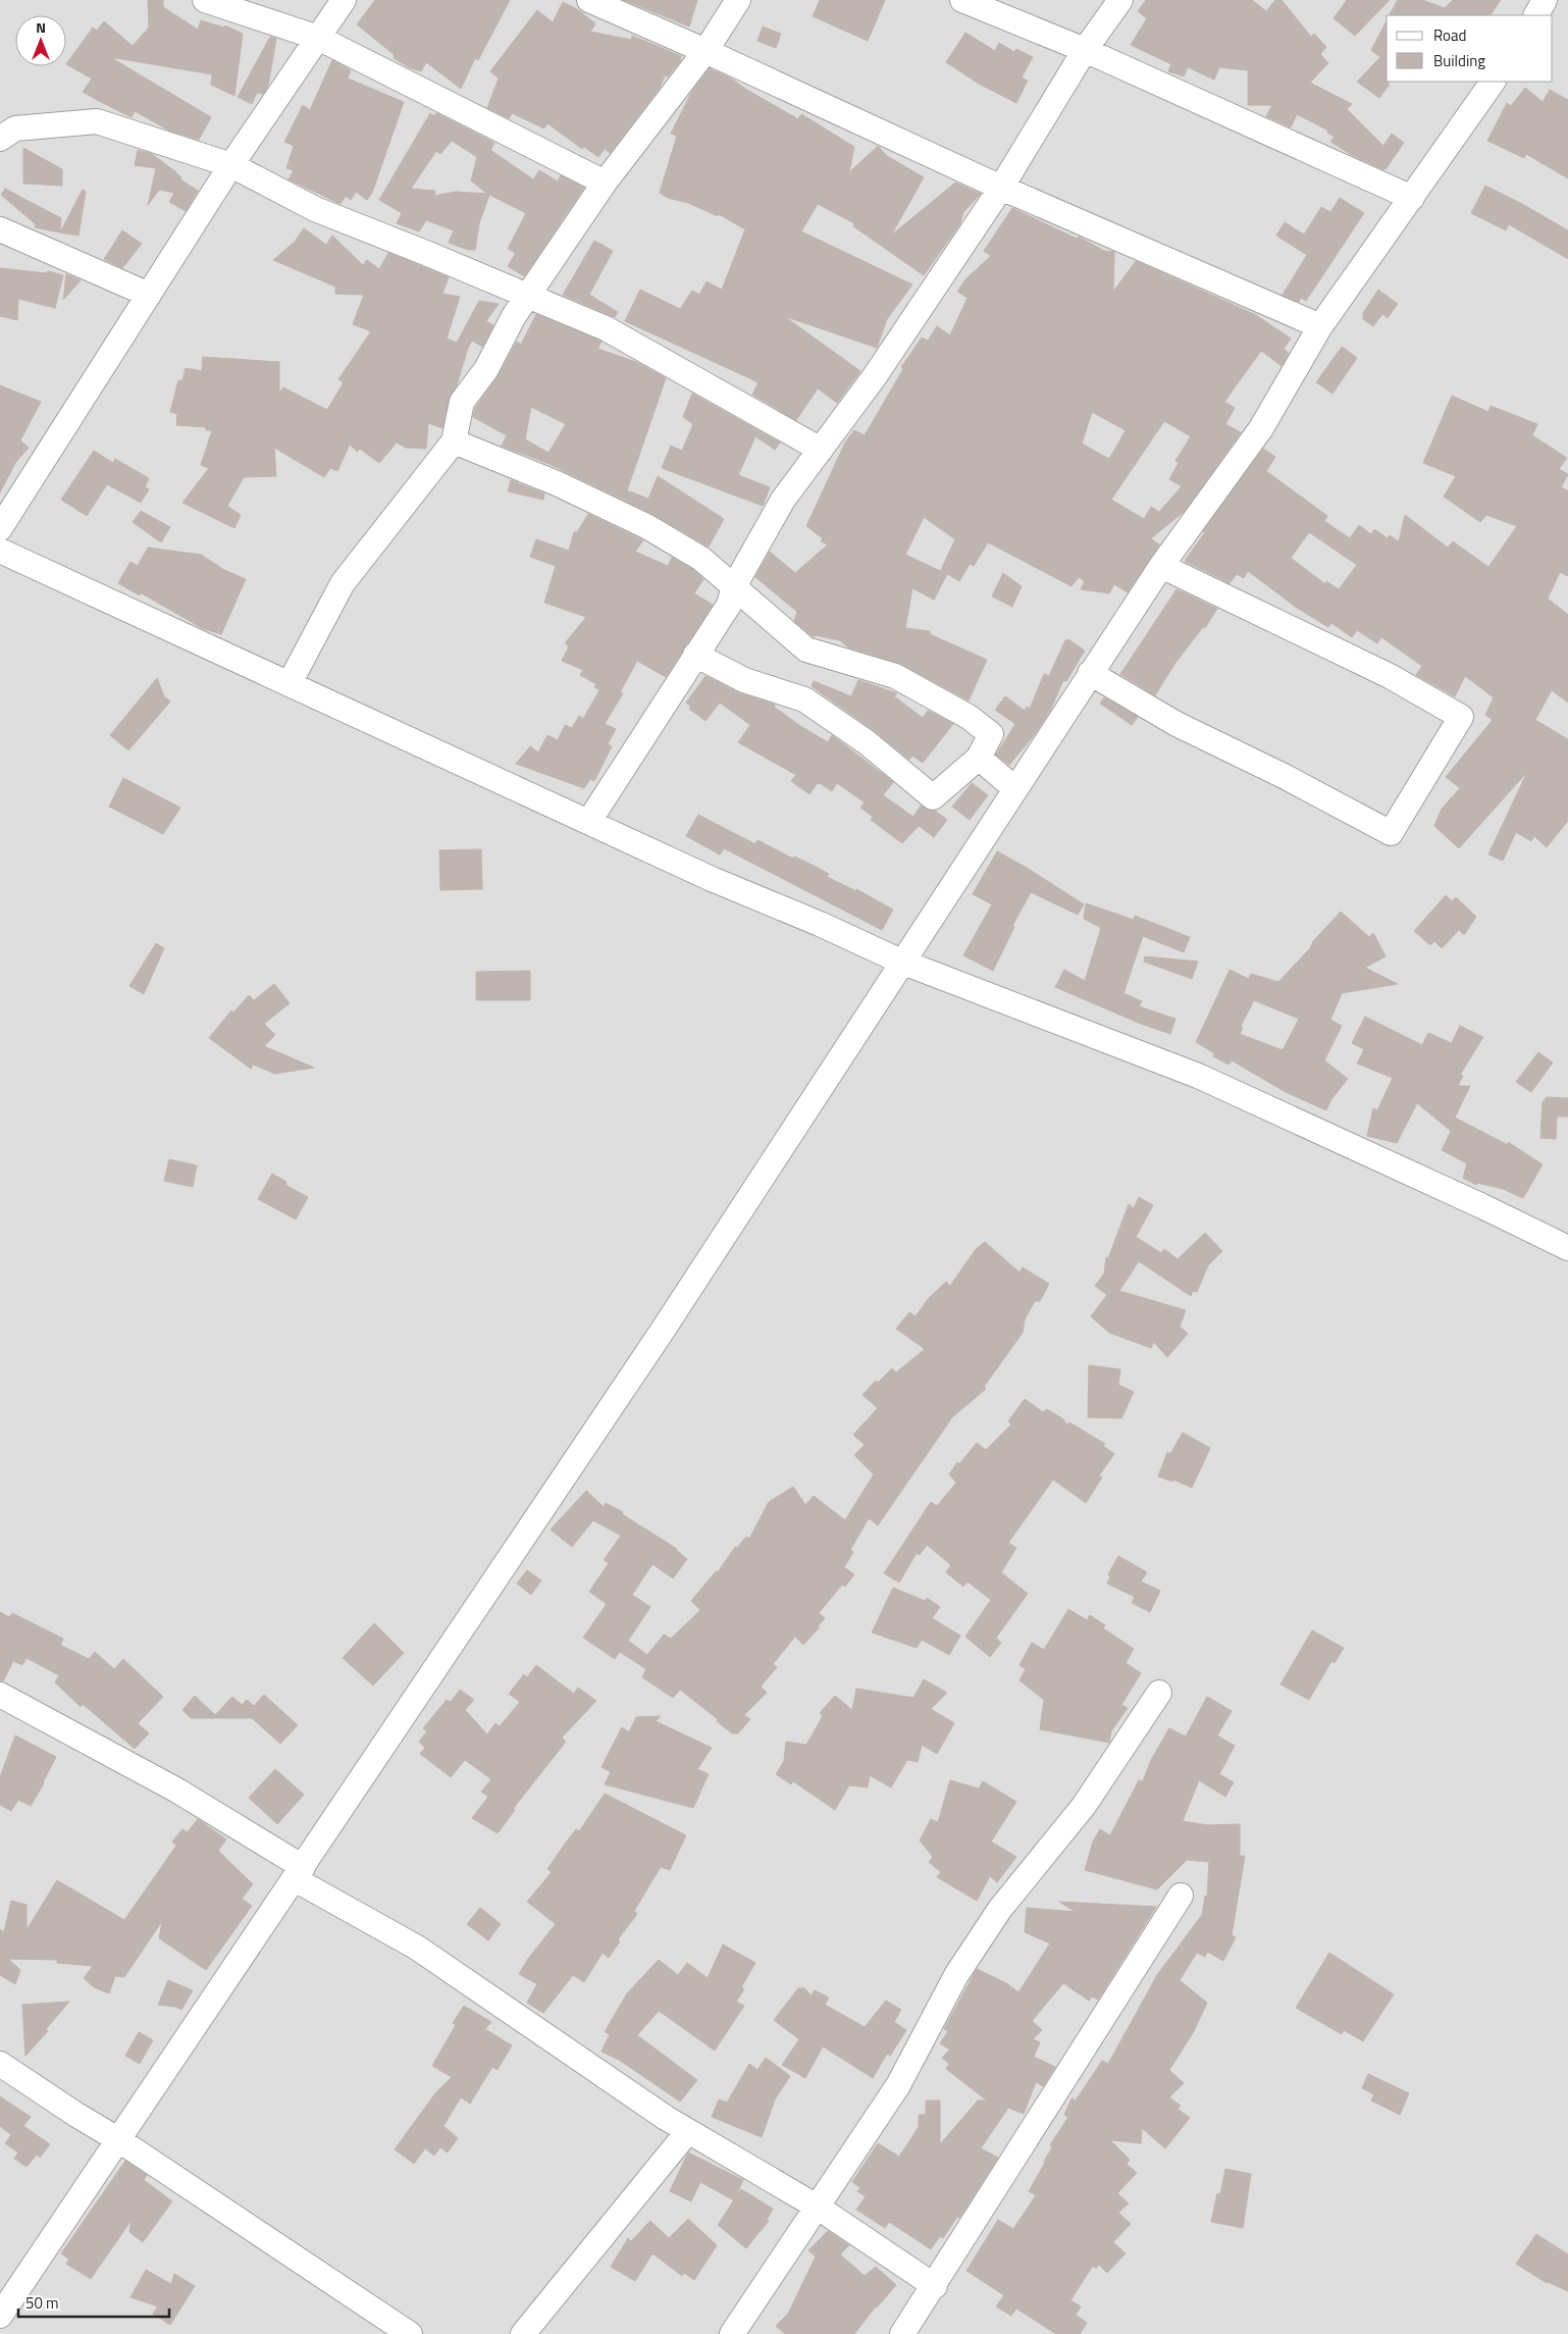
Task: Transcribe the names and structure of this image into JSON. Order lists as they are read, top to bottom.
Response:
{
  "legend": ["Road", "Building"],
  "scale_bar": "50 m",
  "north": "top"
}
